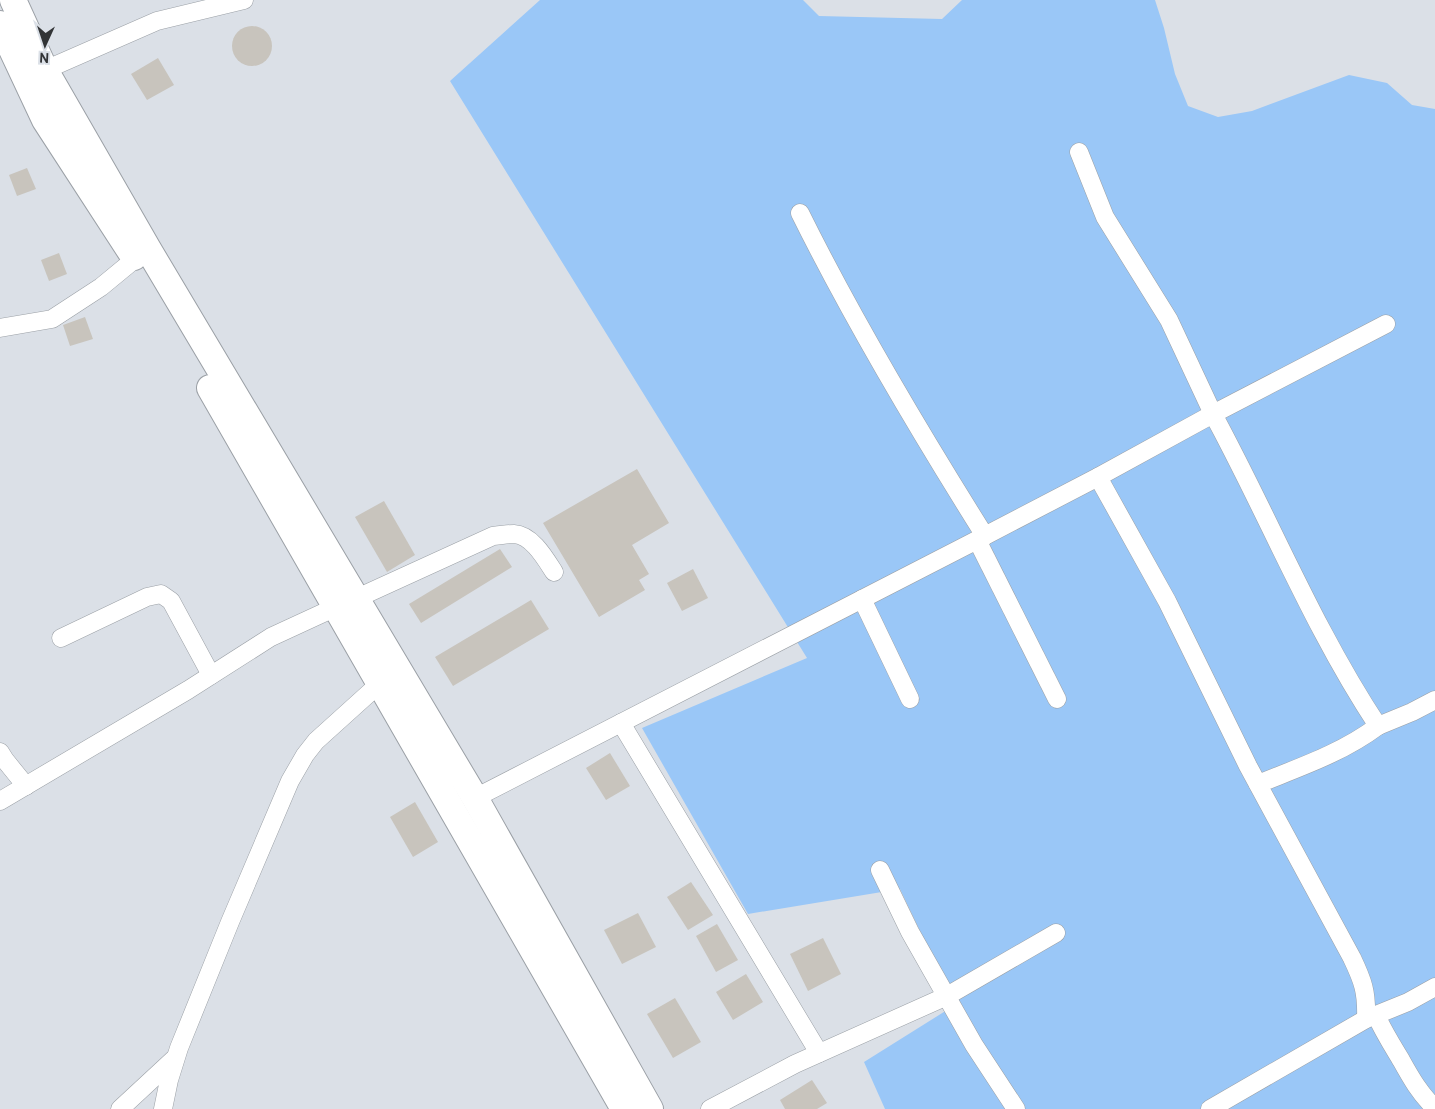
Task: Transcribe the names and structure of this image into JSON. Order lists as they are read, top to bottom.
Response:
{
  "north": "bottom"
}
